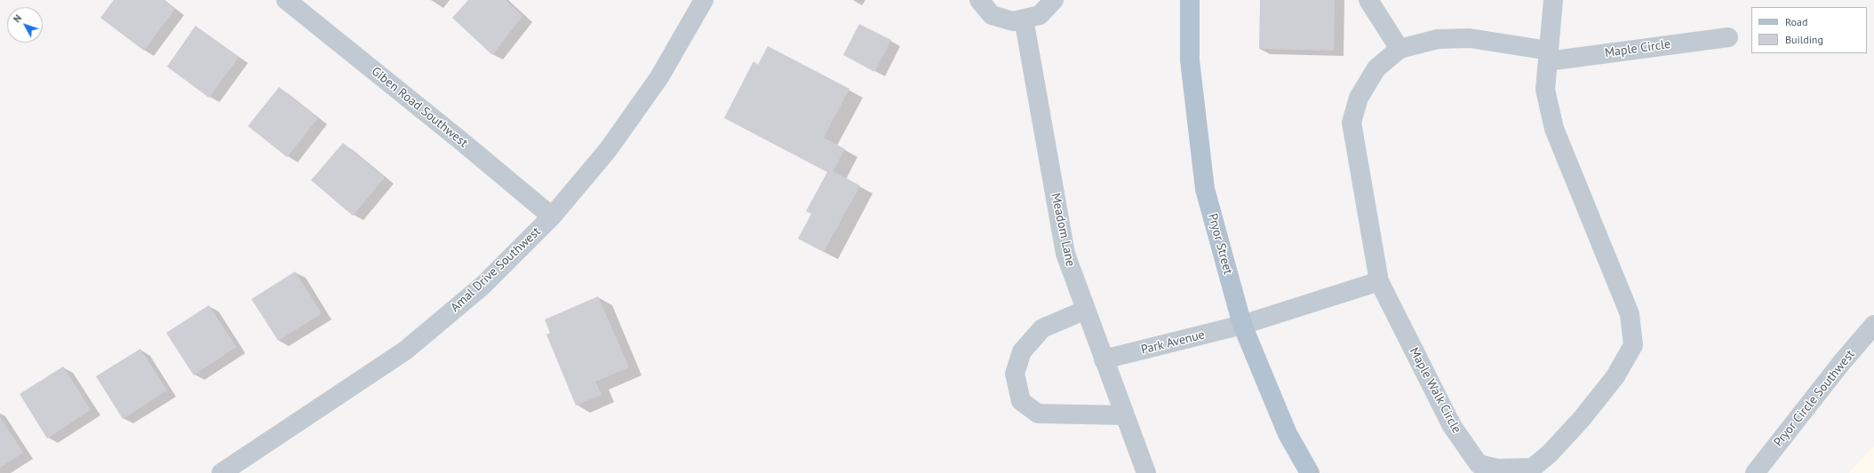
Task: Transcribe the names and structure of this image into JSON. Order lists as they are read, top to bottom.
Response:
{
  "streets": {
    "main road": ["Pryor Street"],
    "street": [
      "Maple Circle",
      "Giben Road Southwest",
      "Meadom Lane",
      "Amal Drive Southwest",
      "Park Avenue",
      "Maple Walk Circle",
      "Pryor Circle Southwest"
    ]
  },
  "crossings": [
    ["Maple Circle", "Maple Walk Circle"],
    ["Giben Road Southwest", "Amal Drive Southwest"],
    ["Meadom Lane", "Park Avenue"],
    ["Pryor Street", "Park Avenue"],
    ["Park Avenue", "Maple Walk Circle"]
  ],
  "legend": ["Road", "Building"],
  "north": "top left"
}
